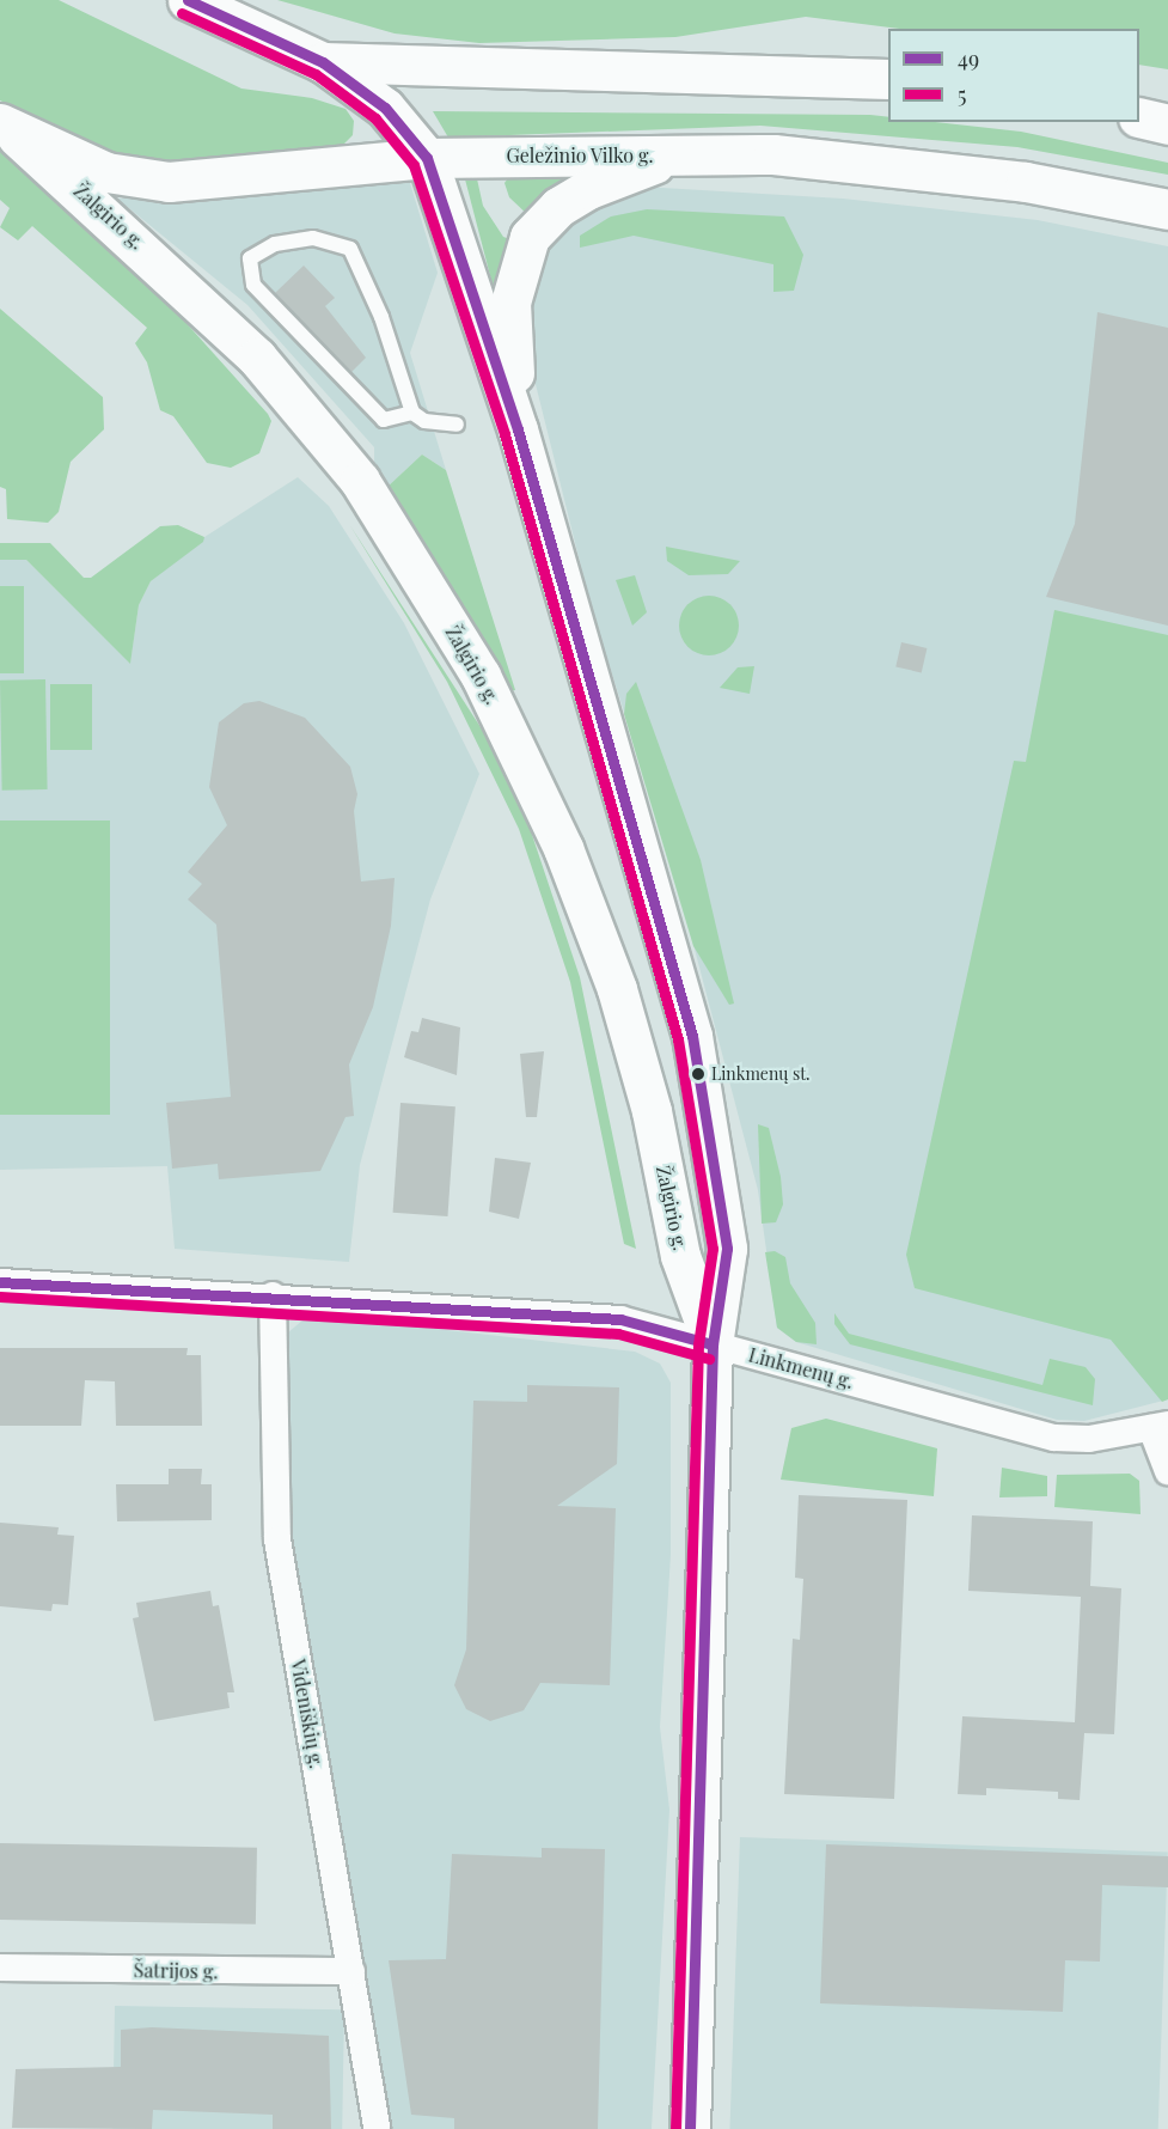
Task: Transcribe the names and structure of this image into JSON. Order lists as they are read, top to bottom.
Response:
{
  "streets": {
    "main road": ["Geležinio Vilko g.", "Žalgirio g."],
    "street": ["Linkmenų g.", "Videniškių g.", "Šatrijos g."]
  },
  "crossings": [
    ["Geležinio Vilko g.", "Žalgirio g."],
    ["Žalgirio g.", "Linkmenų g."],
    ["Linkmenų g.", "Videniškių g."],
    ["Videniškių g.", "Šatrijos g."]
  ],
  "places": ["Linkmenų st."],
  "lines": ["transit line 49", "transit line 5"],
  "legend": ["49", "5"]
}
